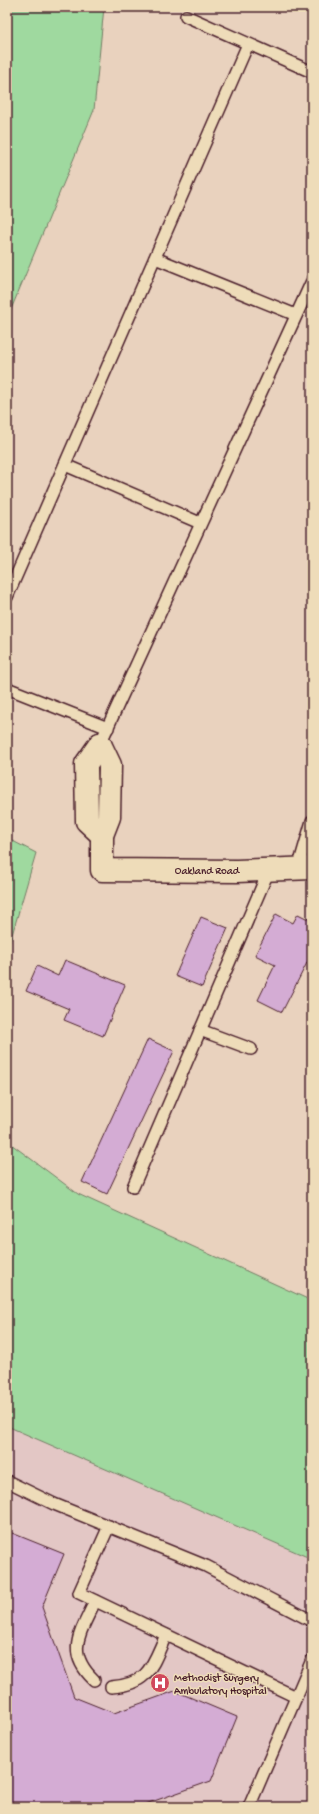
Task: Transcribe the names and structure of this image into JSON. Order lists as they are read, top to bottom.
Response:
{
  "streets": {
    "street": ["Oakland Road"]
  },
  "places": {
    "hospital": ["Methodist Surgery Ambulatory Hospital"]
  }
}
